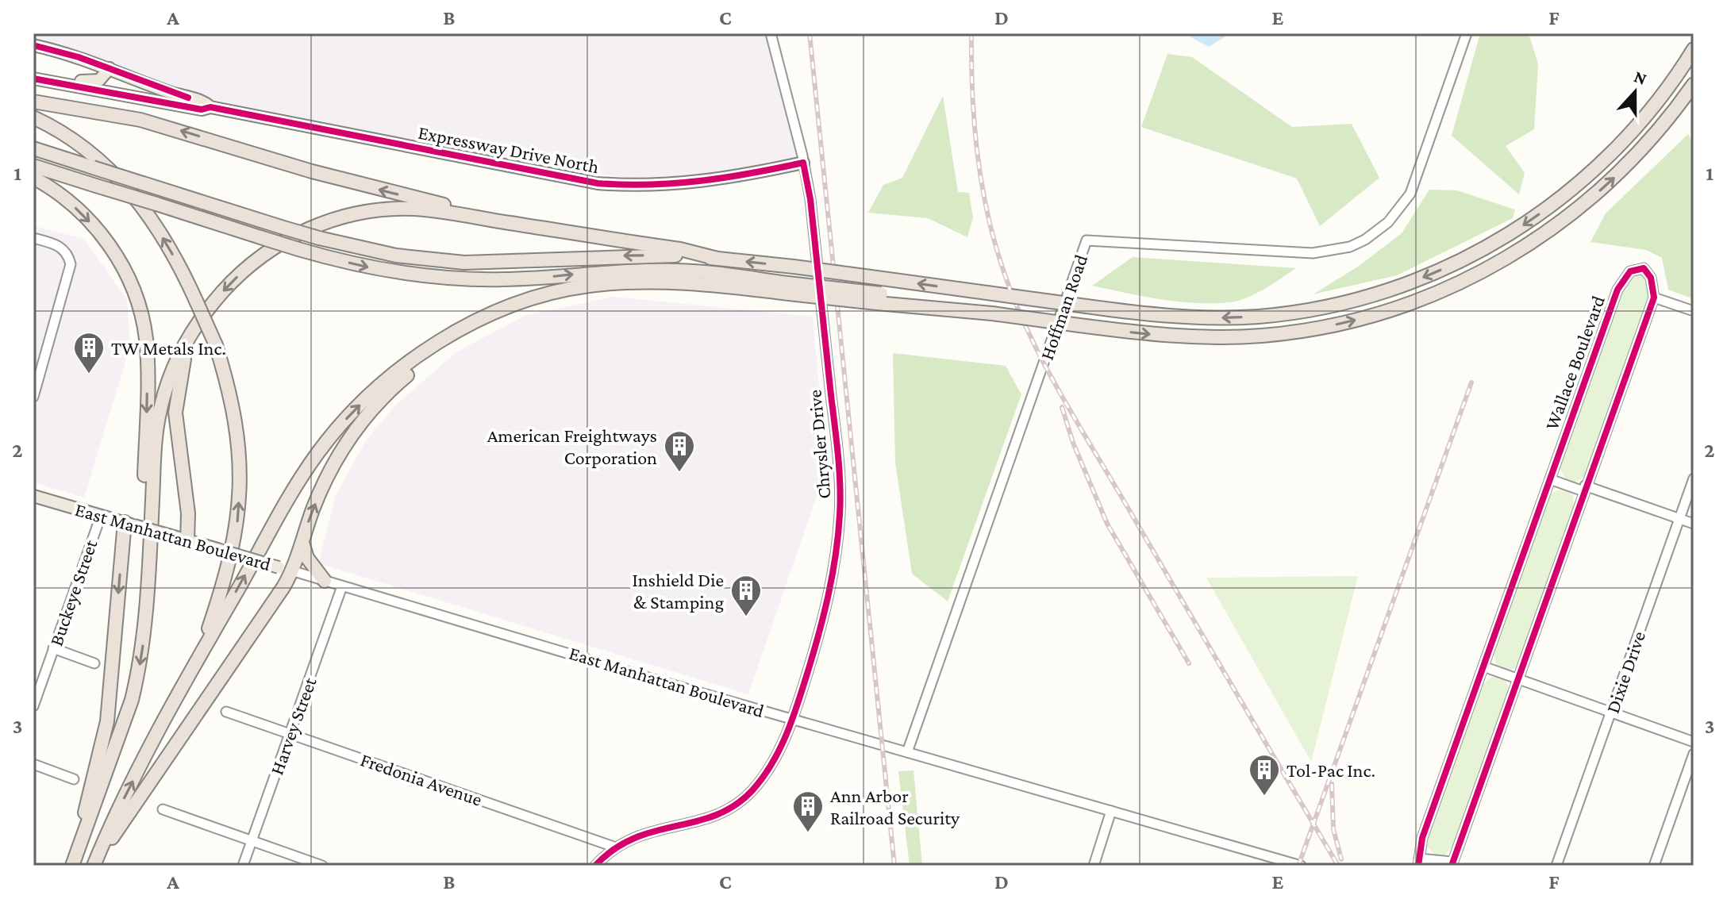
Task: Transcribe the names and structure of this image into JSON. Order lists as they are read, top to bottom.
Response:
{
  "streets": {
    "main road": ["Expressway Drive North", "East Manhattan Boulevard"],
    "street": [
      "Hoffman Road",
      "Wallace Boulevard",
      "Chrysler Drive",
      "Buckeye Street",
      "Dixie Drive",
      "Harvey Street",
      "Fredonia Avenue"
    ]
  },
  "crossings": [
    ["Expressway Drive North", "Chrysler Drive"],
    ["Hoffman Road", "East Manhattan Boulevard"],
    ["Chrysler Drive", "East Manhattan Boulevard"],
    ["Chrysler Drive", "Fredonia Avenue"],
    ["East Manhattan Boulevard", "Buckeye Street"],
    ["East Manhattan Boulevard", "Harvey Street"],
    ["Harvey Street", "Fredonia Avenue"]
  ],
  "places": {
    "building": [
      "TW Metals Inc.",
      "American Freightways Corporation",
      "Inshield Die & Stamping",
      "Tol-Pac Inc.",
      "Ann Arbor Railroad Security"
    ]
  },
  "north": "top",
  "grid": {
    "columns": [
      "A",
      "B",
      "C",
      "D",
      "E",
      "F"
    ],
    "rows": ["1", "2", "3"]
  }
}
